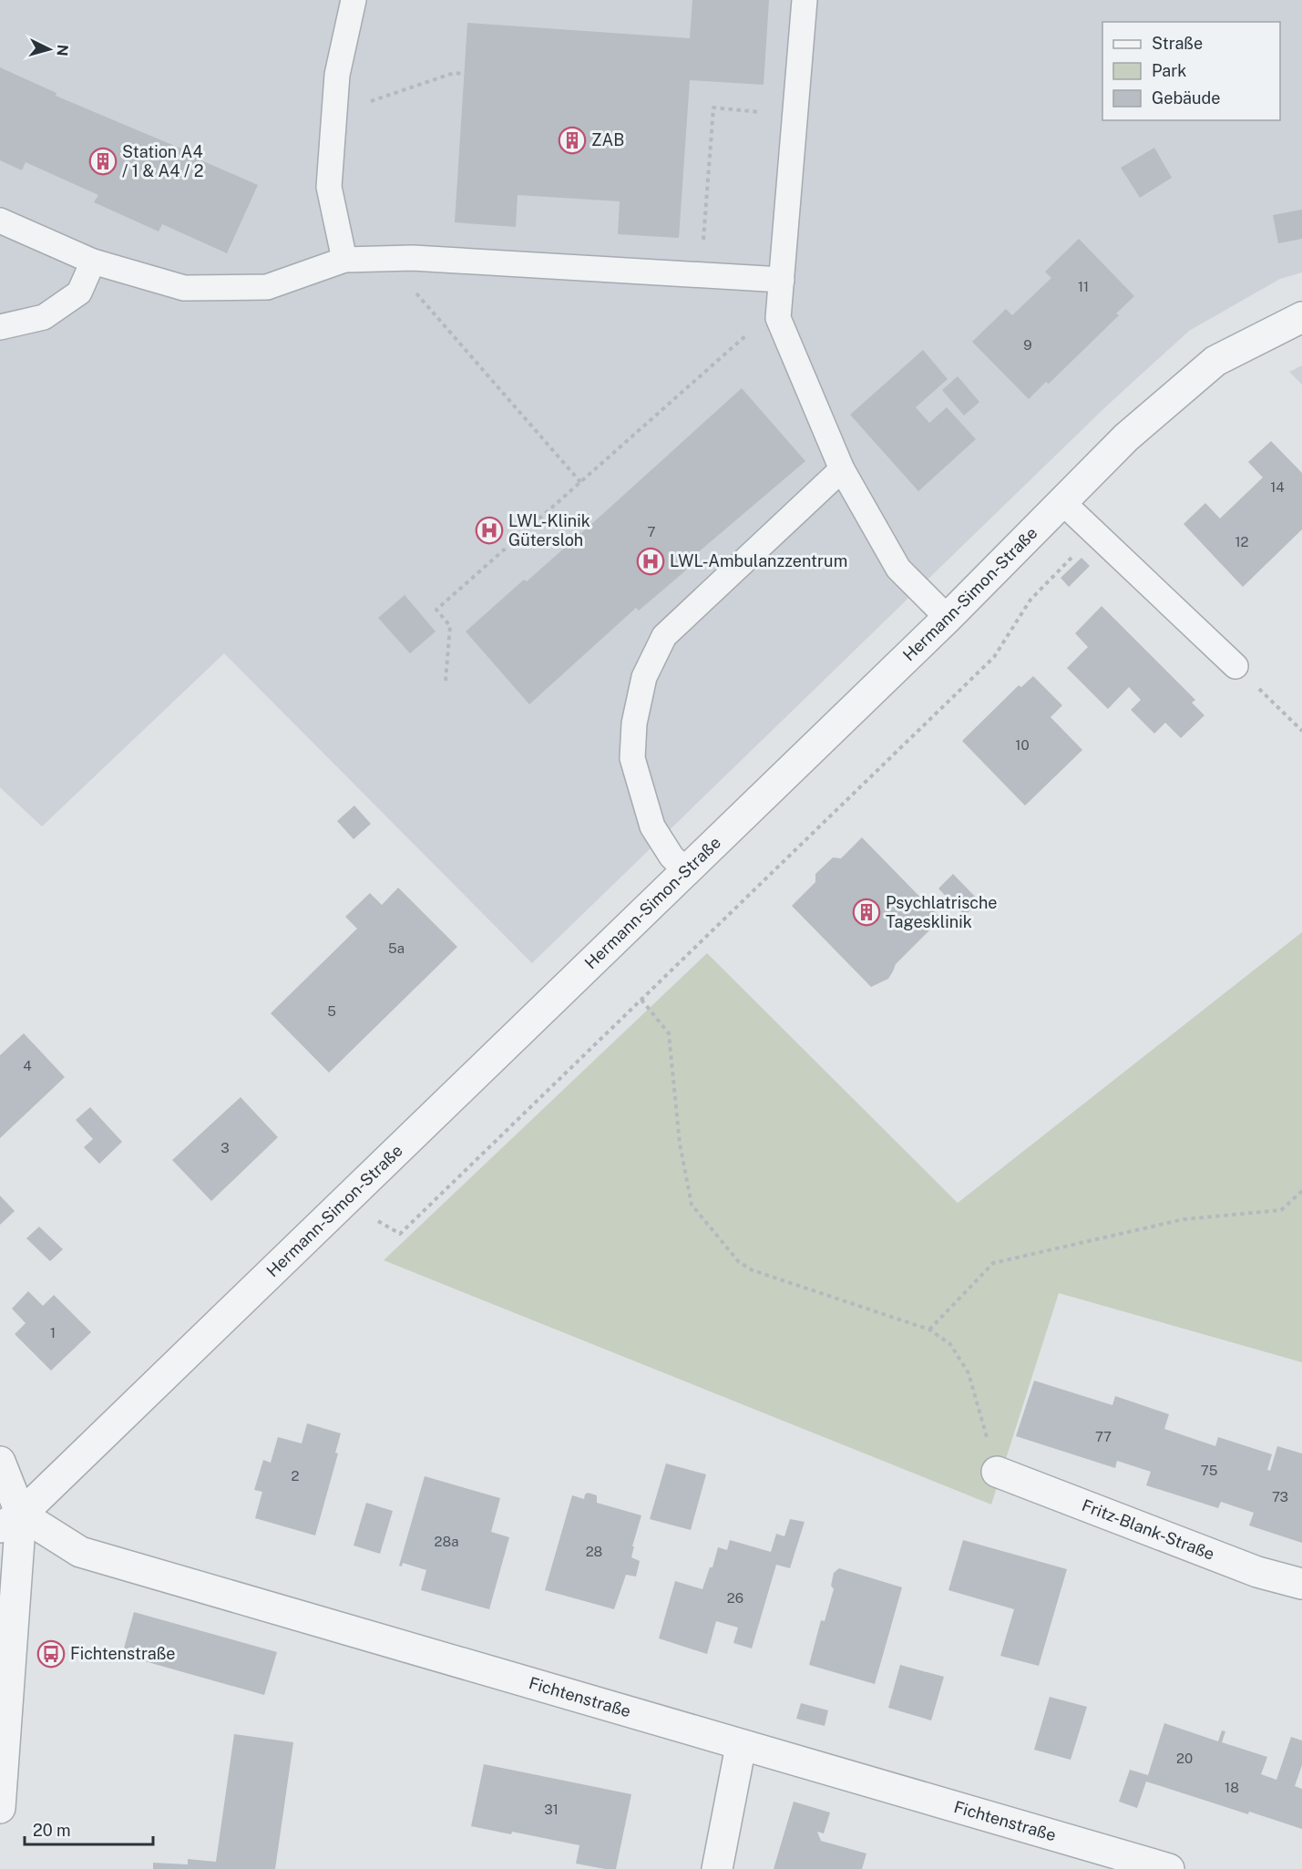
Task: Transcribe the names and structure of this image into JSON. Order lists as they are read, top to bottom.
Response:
{
  "streets": {
    "street": ["Hermann-Simon-Straße", "Fritz-Blank-Straße", "Fichtenstraße"]
  },
  "crossings": [
    ["Hermann-Simon-Straße", "Fichtenstraße"]
  ],
  "places": {
    "building": ["ZAB", "Station A4 / 1 & A4 / 2", "Psychlatrische Tagesklinik"],
    "hospital": ["LWL-Klinik Gütersloh", "LWL-Ambulanzzentrum"],
    "bus stop": ["Fichtenstraße"]
  },
  "house_numbers": [
    "11",
    "9",
    "14",
    "7",
    "12",
    "10",
    "5a",
    "5",
    "4",
    "3",
    "1",
    "77",
    "75",
    "2",
    "73",
    "28a",
    "28",
    "26",
    "20",
    "18",
    "31"
  ],
  "legend": ["Straße", "Park", "Gebäude"],
  "scale_bar": "20 m",
  "north": "right"
}
